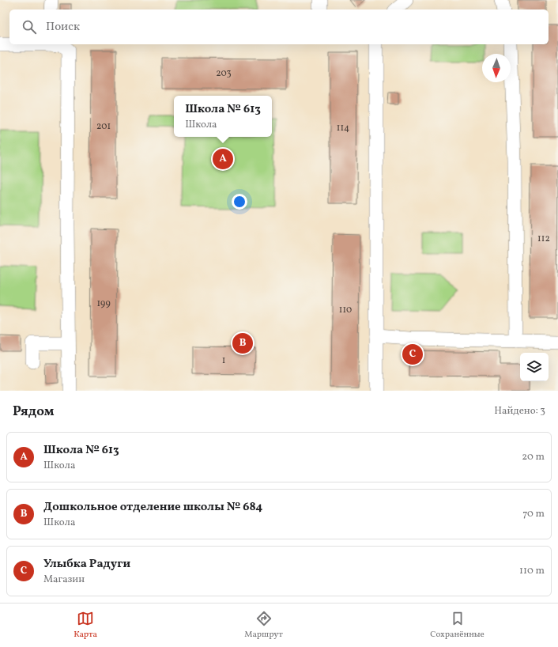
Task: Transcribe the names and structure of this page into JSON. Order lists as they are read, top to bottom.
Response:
{
  "house_numbers": [
    "203",
    "201",
    "114",
    "112",
    "199",
    "110",
    "1"
  ],
  "north": "bottom",
  "page": {
    "search": "Поиск",
    "popup": ["Школа № 613", "Школа"],
    "pins": ["A", "B", "C"],
    "heading": ["Рядом", "Найдено: 3"],
    "list": [
      {
        "mark": "A",
        "name": "Школа № 613",
        "note": "Школа",
        "value": "20 m"
      },
      {
        "mark": "B",
        "name": "Дошкольное отделение школы № 684",
        "note": "Школа",
        "value": "70 m"
      },
      {
        "mark": "C",
        "name": "Улыбка Радуги",
        "note": "Магазин",
        "value": "110 m"
      }
    ],
    "nav": ["Карта", "Маршрут", "Сохранённые"]
  }
}
